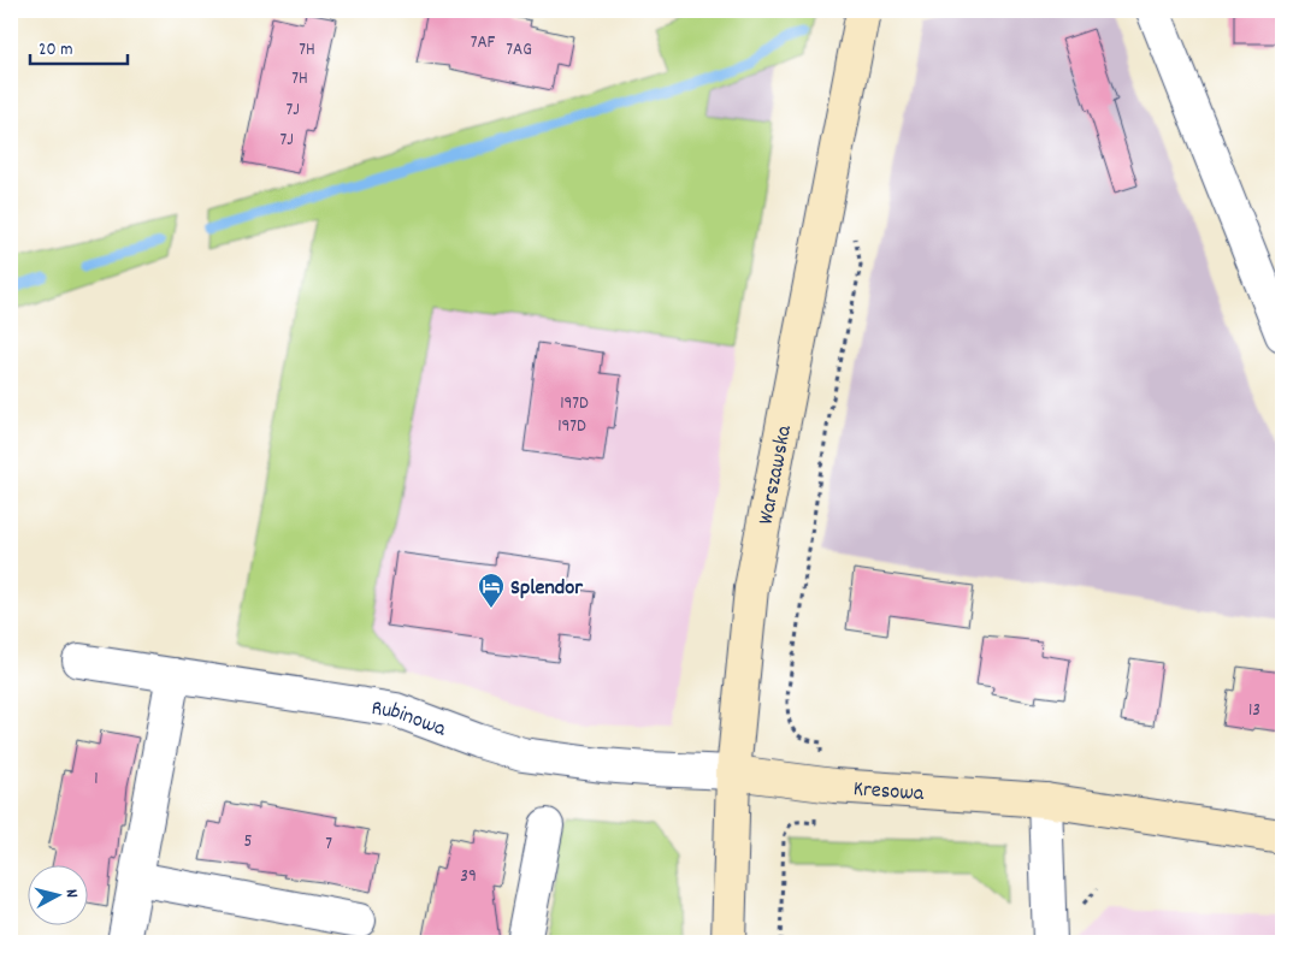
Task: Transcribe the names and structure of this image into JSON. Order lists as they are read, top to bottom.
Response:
{
  "streets": {
    "main road": ["Warszawska", "Kresowa"],
    "street": ["Rubinowa"]
  },
  "crossings": [
    ["Warszawska", "Rubinowa"],
    ["Warszawska", "Kresowa"],
    ["Rubinowa", "Kresowa"]
  ],
  "places": {
    "hotel": ["Splendor"]
  },
  "house_numbers": [
    "7AF",
    "7H",
    "7AG",
    "7H",
    "7J",
    "7J",
    "197D",
    "197D",
    "13",
    "1",
    "5",
    "7",
    "39"
  ],
  "scale_bar": "20 m",
  "north": "right"
}
